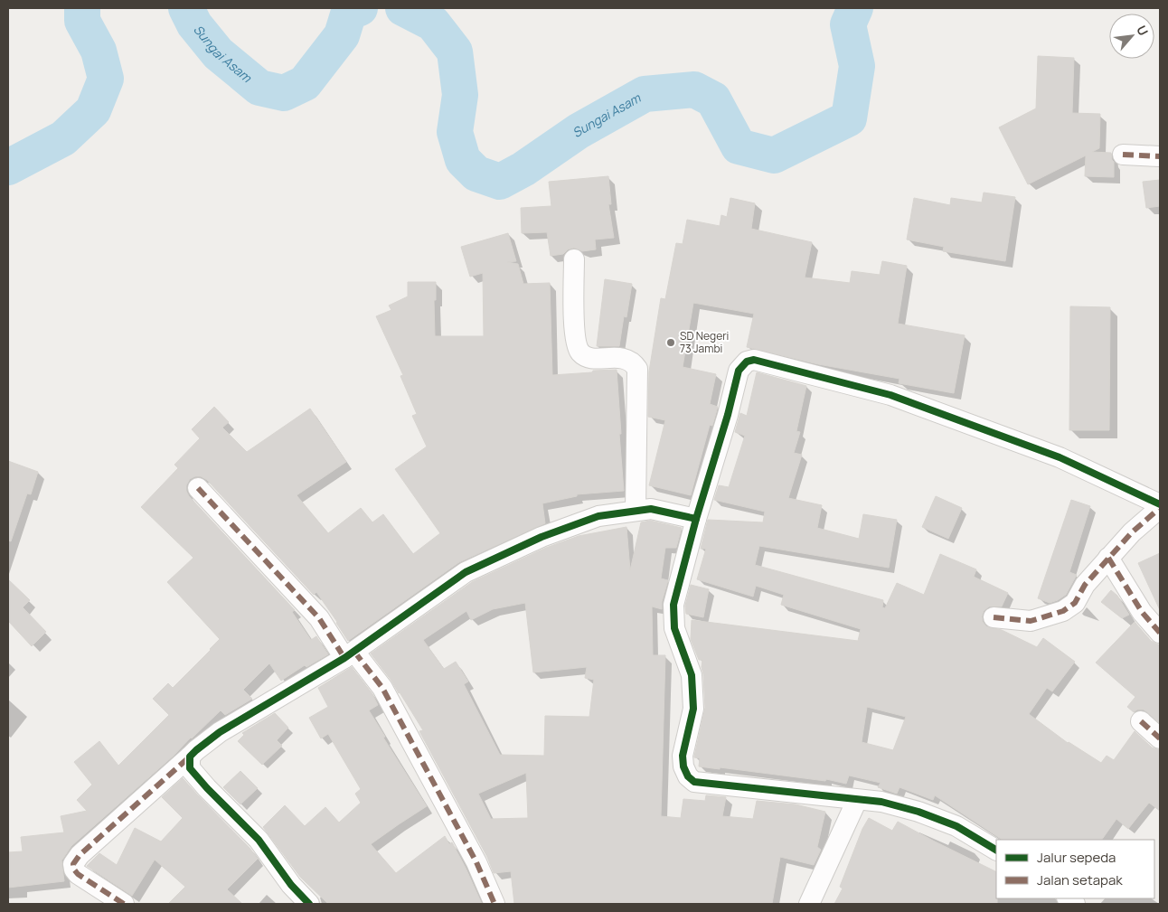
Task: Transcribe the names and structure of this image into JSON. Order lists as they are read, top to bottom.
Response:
{
  "water": ["Sungai Asam"],
  "places": ["SD Negeri 73 Jambi"],
  "legend": ["Jalur sepeda", "Jalan setapak"],
  "north": "top right"
}
